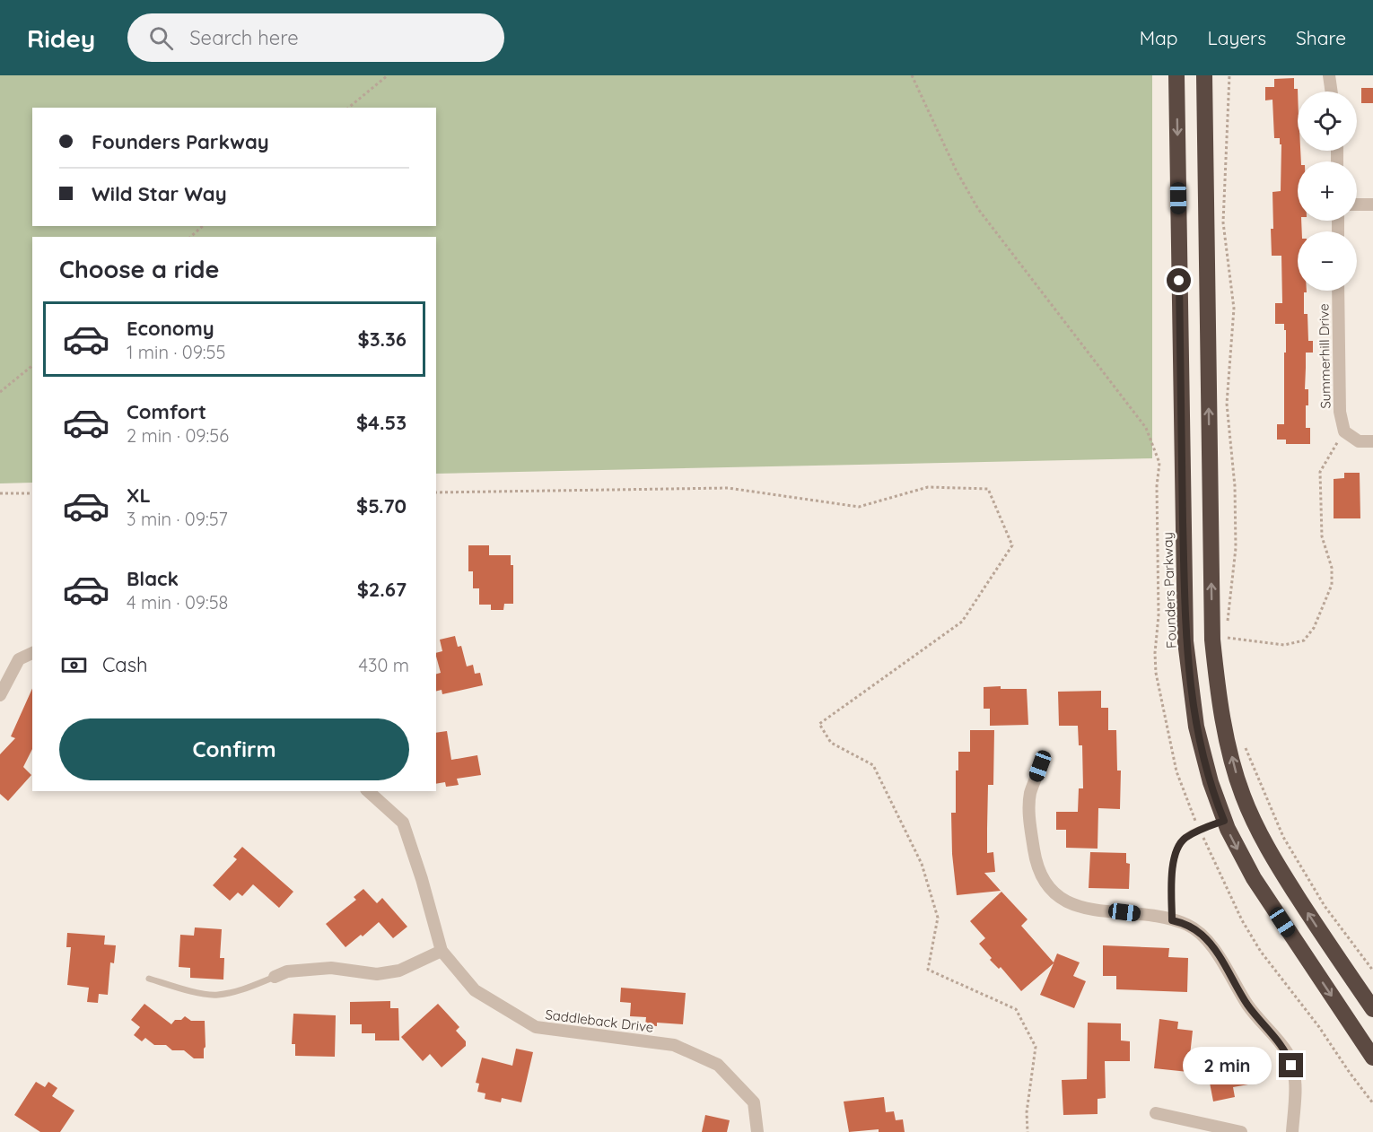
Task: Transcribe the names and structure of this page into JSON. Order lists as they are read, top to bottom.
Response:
{
  "streets": {
    "highway": ["Founders Parkway"],
    "street": ["Summerhill Drive", "Saddleback Drive"]
  },
  "page": {
    "header": "Ridey",
    "search": "Search here",
    "nav": ["Map", "Layers", "Share"],
    "map_buttons": ["+", "−"],
    "banner": ["Founders Parkway", "Wild Star Way"],
    "heading": "Choose a ride",
    "list": [
      {
        "name": "Economy",
        "note": "1 min · 09:55",
        "value": "$3.36"
      },
      {
        "name": "Comfort",
        "note": "2 min · 09:56",
        "value": "$4.53"
      },
      {
        "name": "XL",
        "note": "3 min · 09:57",
        "value": "$5.70"
      },
      {
        "name": "Black",
        "note": "4 min · 09:58",
        "value": "$2.67"
      }
    ],
    "pay": ["Cash", "430 m"],
    "buttons": "Confirm",
    "bubble": "2 min"
  }
}
